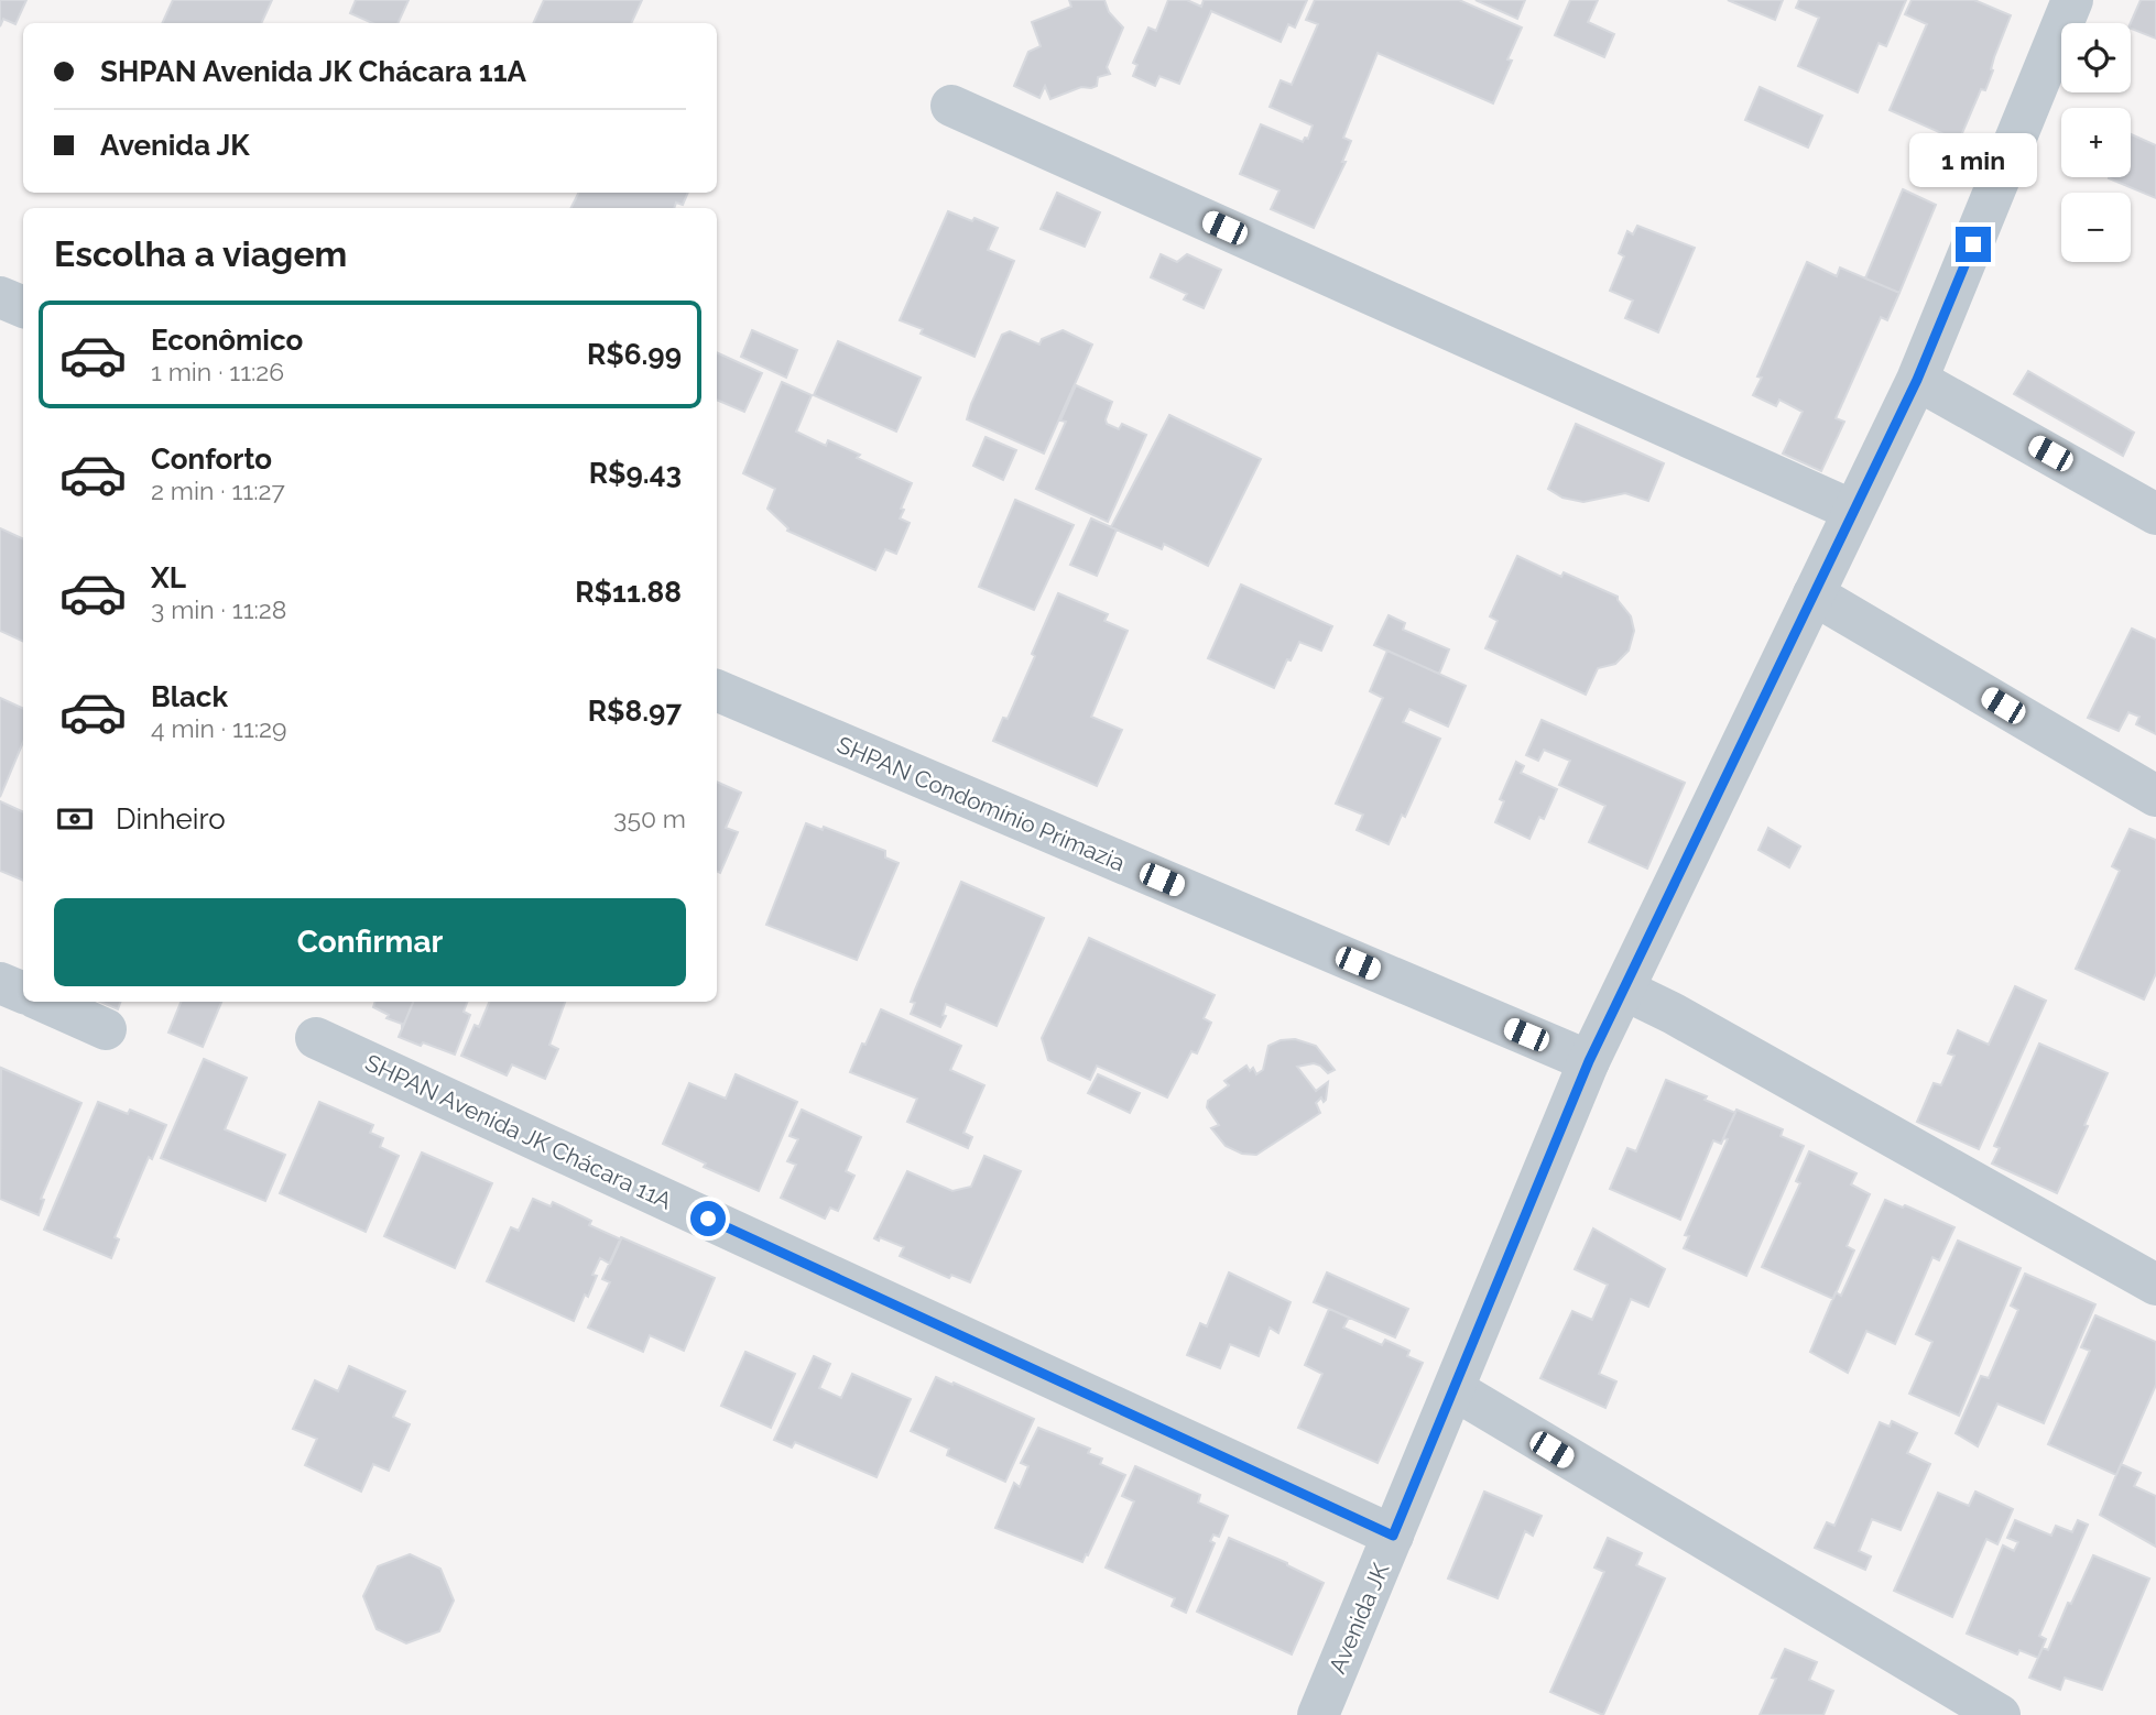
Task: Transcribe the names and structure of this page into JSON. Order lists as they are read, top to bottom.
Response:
{
  "streets": {
    "street": ["SHPAN Condomínio Primazia", "SHPAN Avenida JK Chácara 11A", "Avenida JK"]
  },
  "crossings": [
    ["SHPAN Condomínio Primazia", "Avenida JK"],
    ["SHPAN Avenida JK Chácara 11A", "Avenida JK"]
  ],
  "page": {
    "map_buttons": ["+", "−"],
    "banner": ["SHPAN Avenida JK Chácara 11A", "Avenida JK"],
    "bubble": "1 min",
    "heading": "Escolha a viagem",
    "list": [
      {
        "name": "Econômico",
        "note": "1 min · 11:26",
        "value": "R$6.99"
      },
      {
        "name": "Conforto",
        "note": "2 min · 11:27",
        "value": "R$9.43"
      },
      {
        "name": "XL",
        "note": "3 min · 11:28",
        "value": "R$11.88"
      },
      {
        "name": "Black",
        "note": "4 min · 11:29",
        "value": "R$8.97"
      }
    ],
    "pay": ["Dinheiro", "350 m"],
    "buttons": "Confirmar"
  }
}
